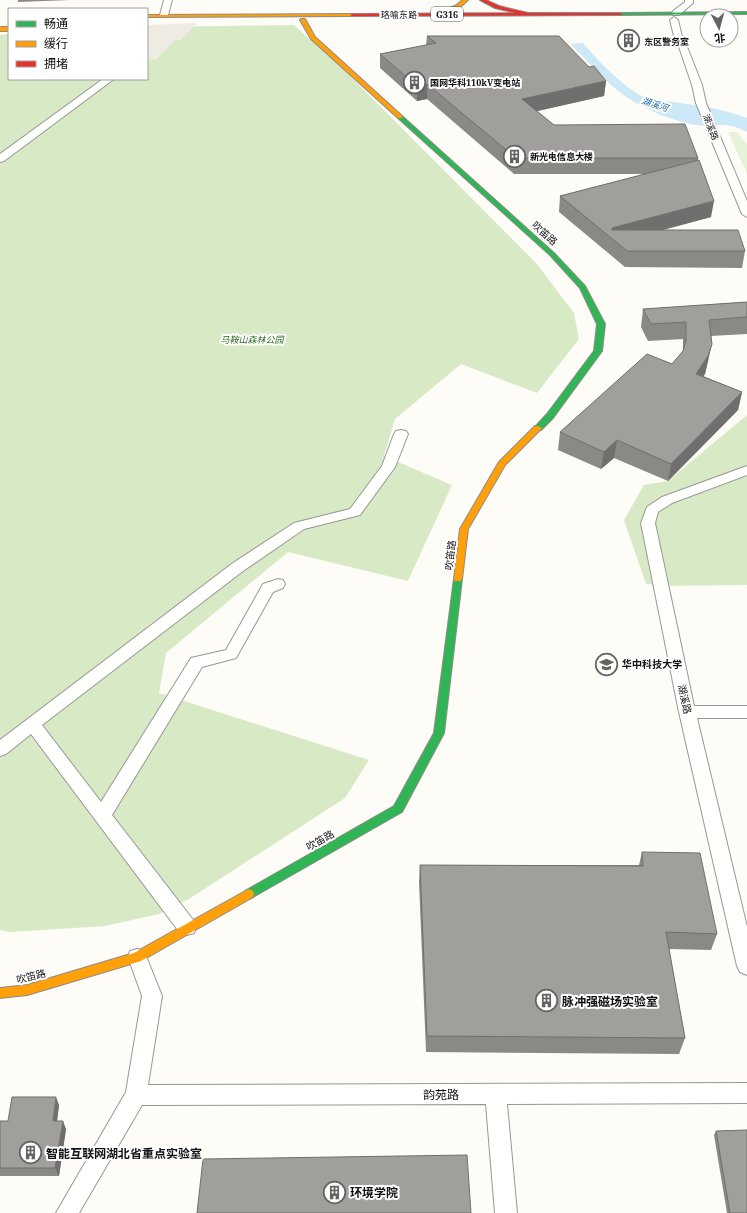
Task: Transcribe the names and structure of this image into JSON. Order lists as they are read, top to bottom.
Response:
{
  "streets": {
    "main road": ["珞喻东路", "G316", "吹笛路"],
    "street": ["湖溪路", "韵苑路"]
  },
  "crossings": [
    ["珞喻东路", "湖溪路"],
    ["珞喻东路", "吹笛路"]
  ],
  "water": ["湖溪河"],
  "parks": ["马鞍山森林公园"],
  "places": {
    "building": [
      "东区警务室",
      "国网华科110kV变电站",
      "新光电信息大楼",
      "脉冲强磁场实验室",
      "智能互联网湖北省重点实验室",
      "环境学院"
    ],
    "school or university": ["华中科技大学"]
  },
  "legend": ["畅通", "缓行", "拥堵"],
  "north": "bottom"
}
